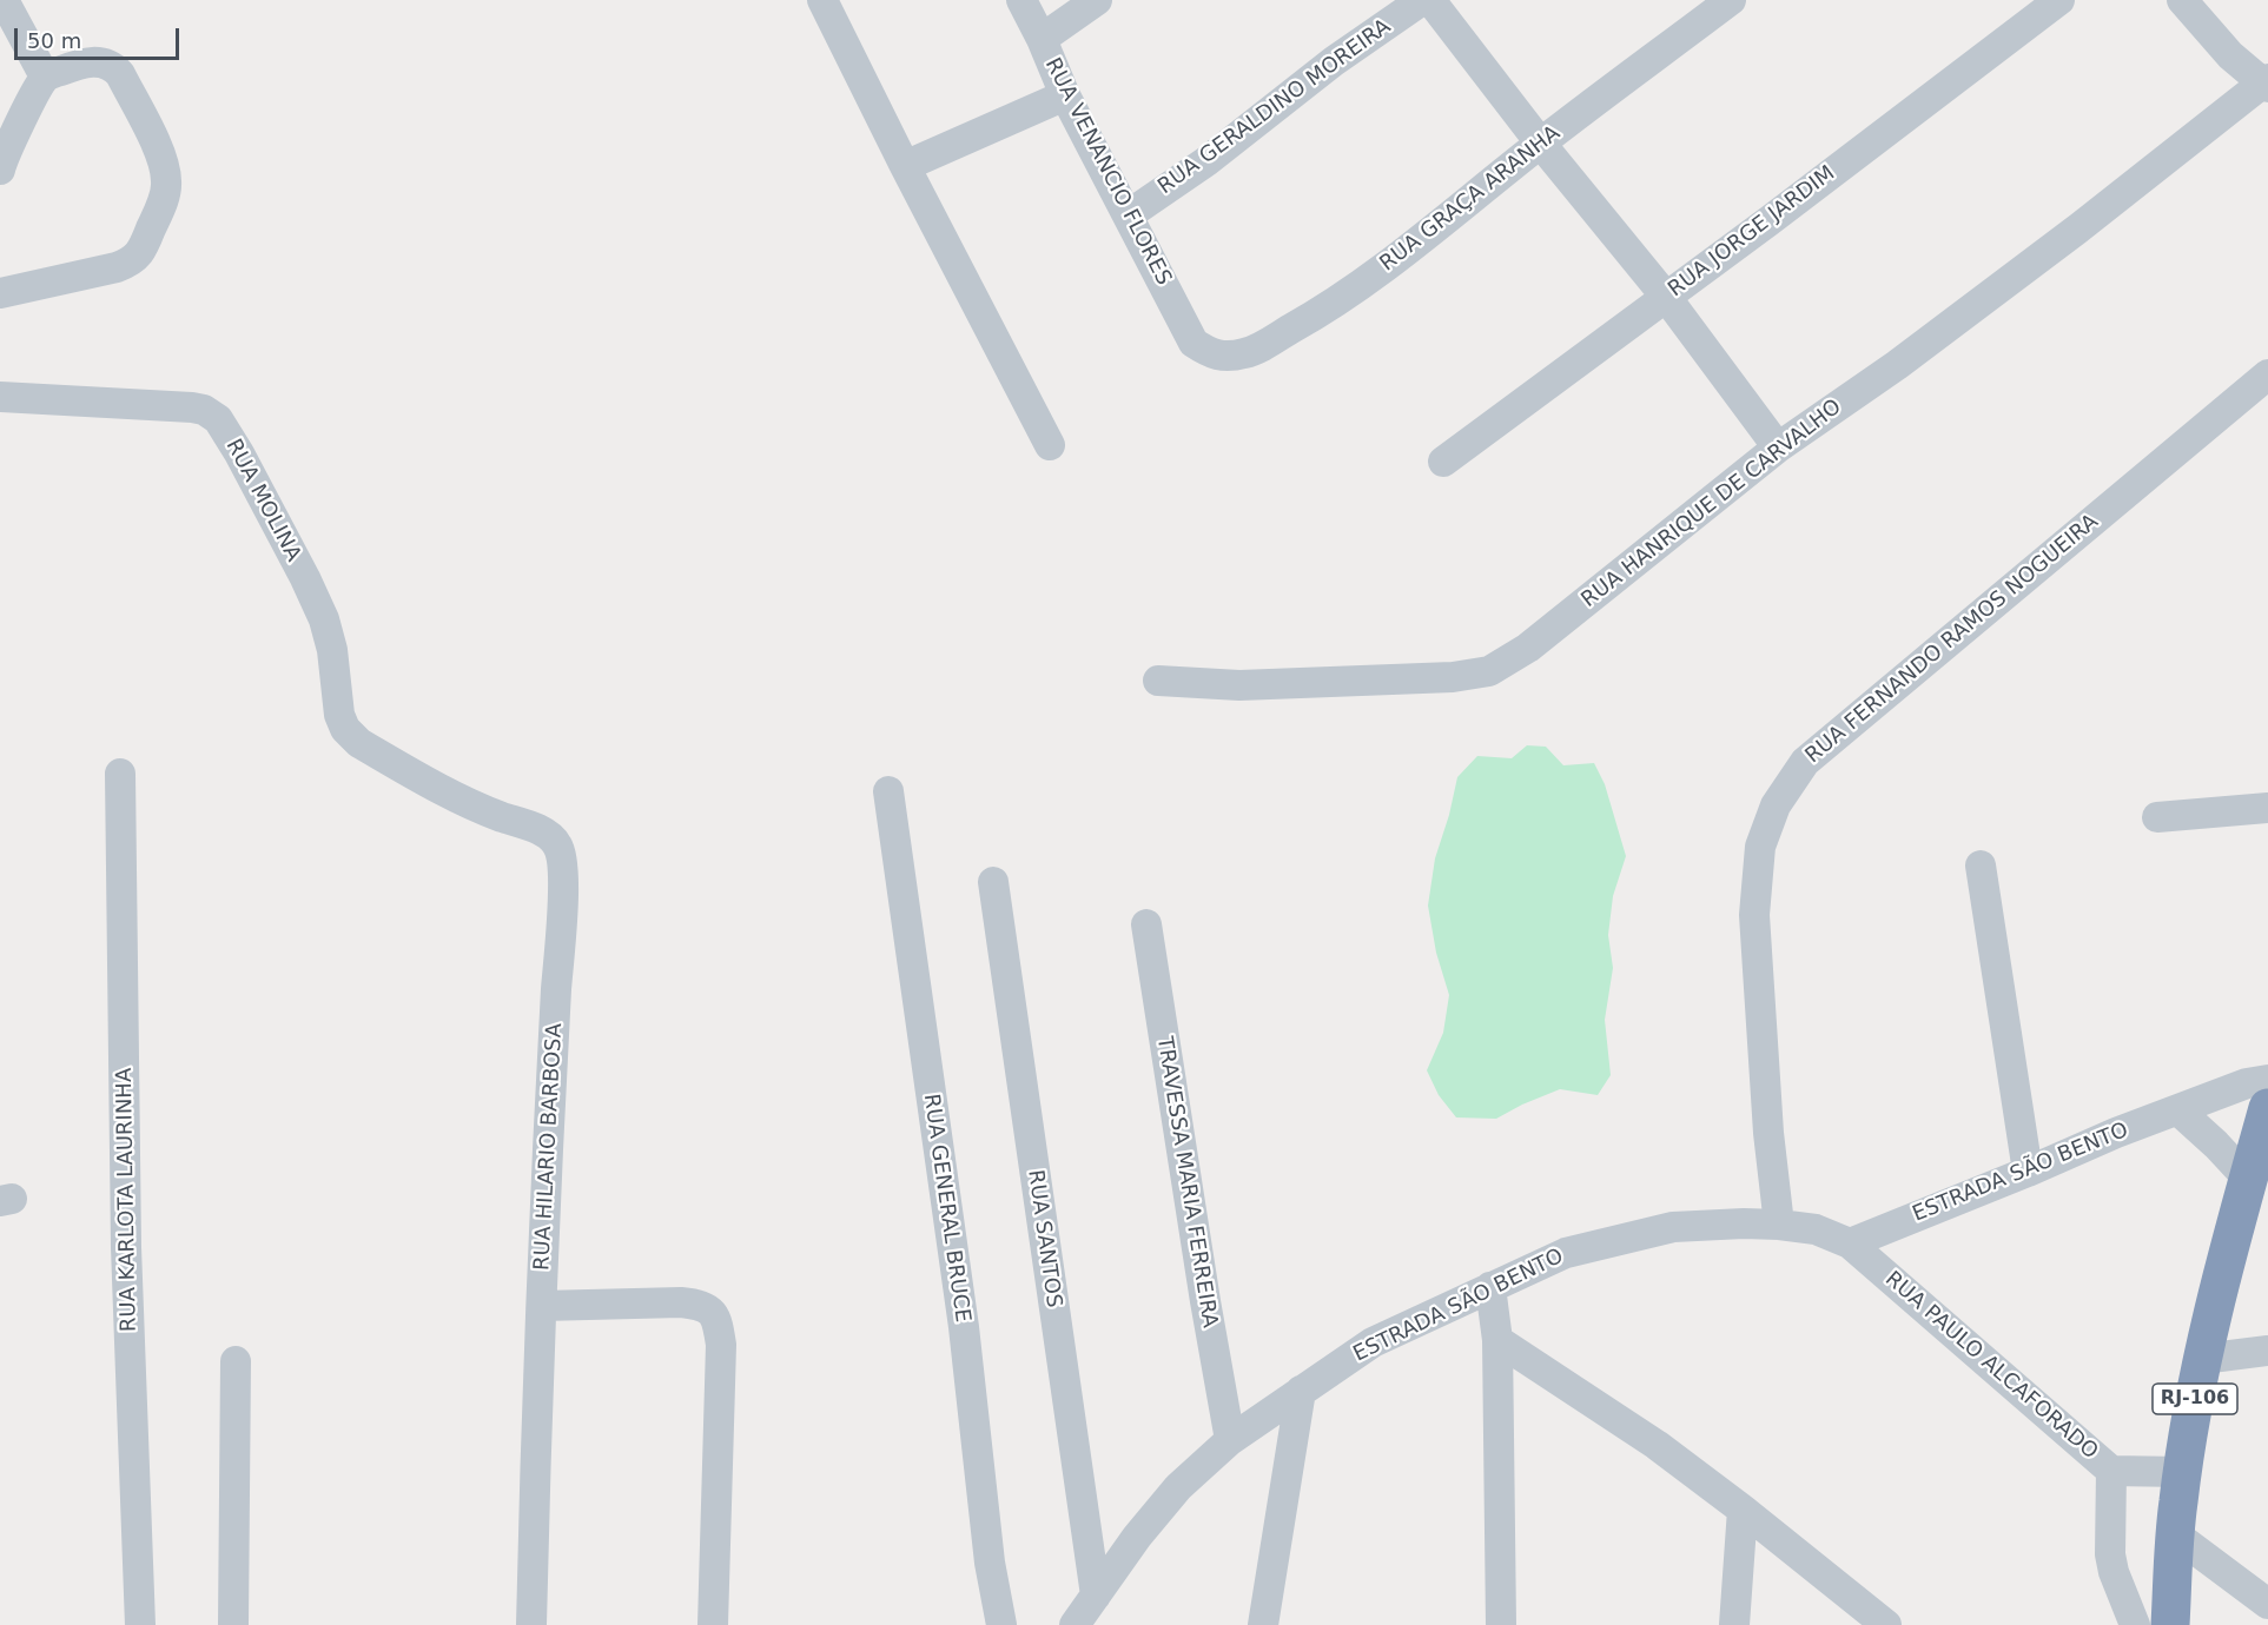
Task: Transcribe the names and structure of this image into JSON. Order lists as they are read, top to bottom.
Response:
{
  "streets": {
    "highway": ["RJ-106"],
    "street": [
      "RUA GERALDINO MOREIRA",
      "RUA VENANCIO FLORES",
      "RUA GRAÇA ARANHA",
      "RUA JORGE JARDIM",
      "RUA MOLINA",
      "RUA HANRIQUE DE CARVALHO",
      "RUA FERNANDO RAMOS NOGUEIRA",
      "RUA HILARIO BARBOSA",
      "ESTRADA SÃO BENTO",
      "TRAVESSA MARIA FERREIRA",
      "RUA KARLOTA LAURINHA",
      "RUA GENERAL BRUCE",
      "RUA SANTOS",
      "RUA PAULO ALCAFORADO"
    ]
  },
  "crossings": [
    ["RUA GERALDINO MOREIRA", "RUA VENANCIO FLORES"],
    ["RUA VENANCIO FLORES", "RUA GRAÇA ARANHA"],
    ["RUA MOLINA", "RUA HILARIO BARBOSA"],
    ["RUA FERNANDO RAMOS NOGUEIRA", "ESTRADA SÃO BENTO"],
    ["ESTRADA SÃO BENTO", "TRAVESSA MARIA FERREIRA"],
    ["ESTRADA SÃO BENTO", "RUA SANTOS"],
    ["ESTRADA SÃO BENTO", "RUA PAULO ALCAFORADO"],
    ["RUA PAULO ALCAFORADO", "RJ-106"]
  ],
  "scale_bar": "50 m"
}
